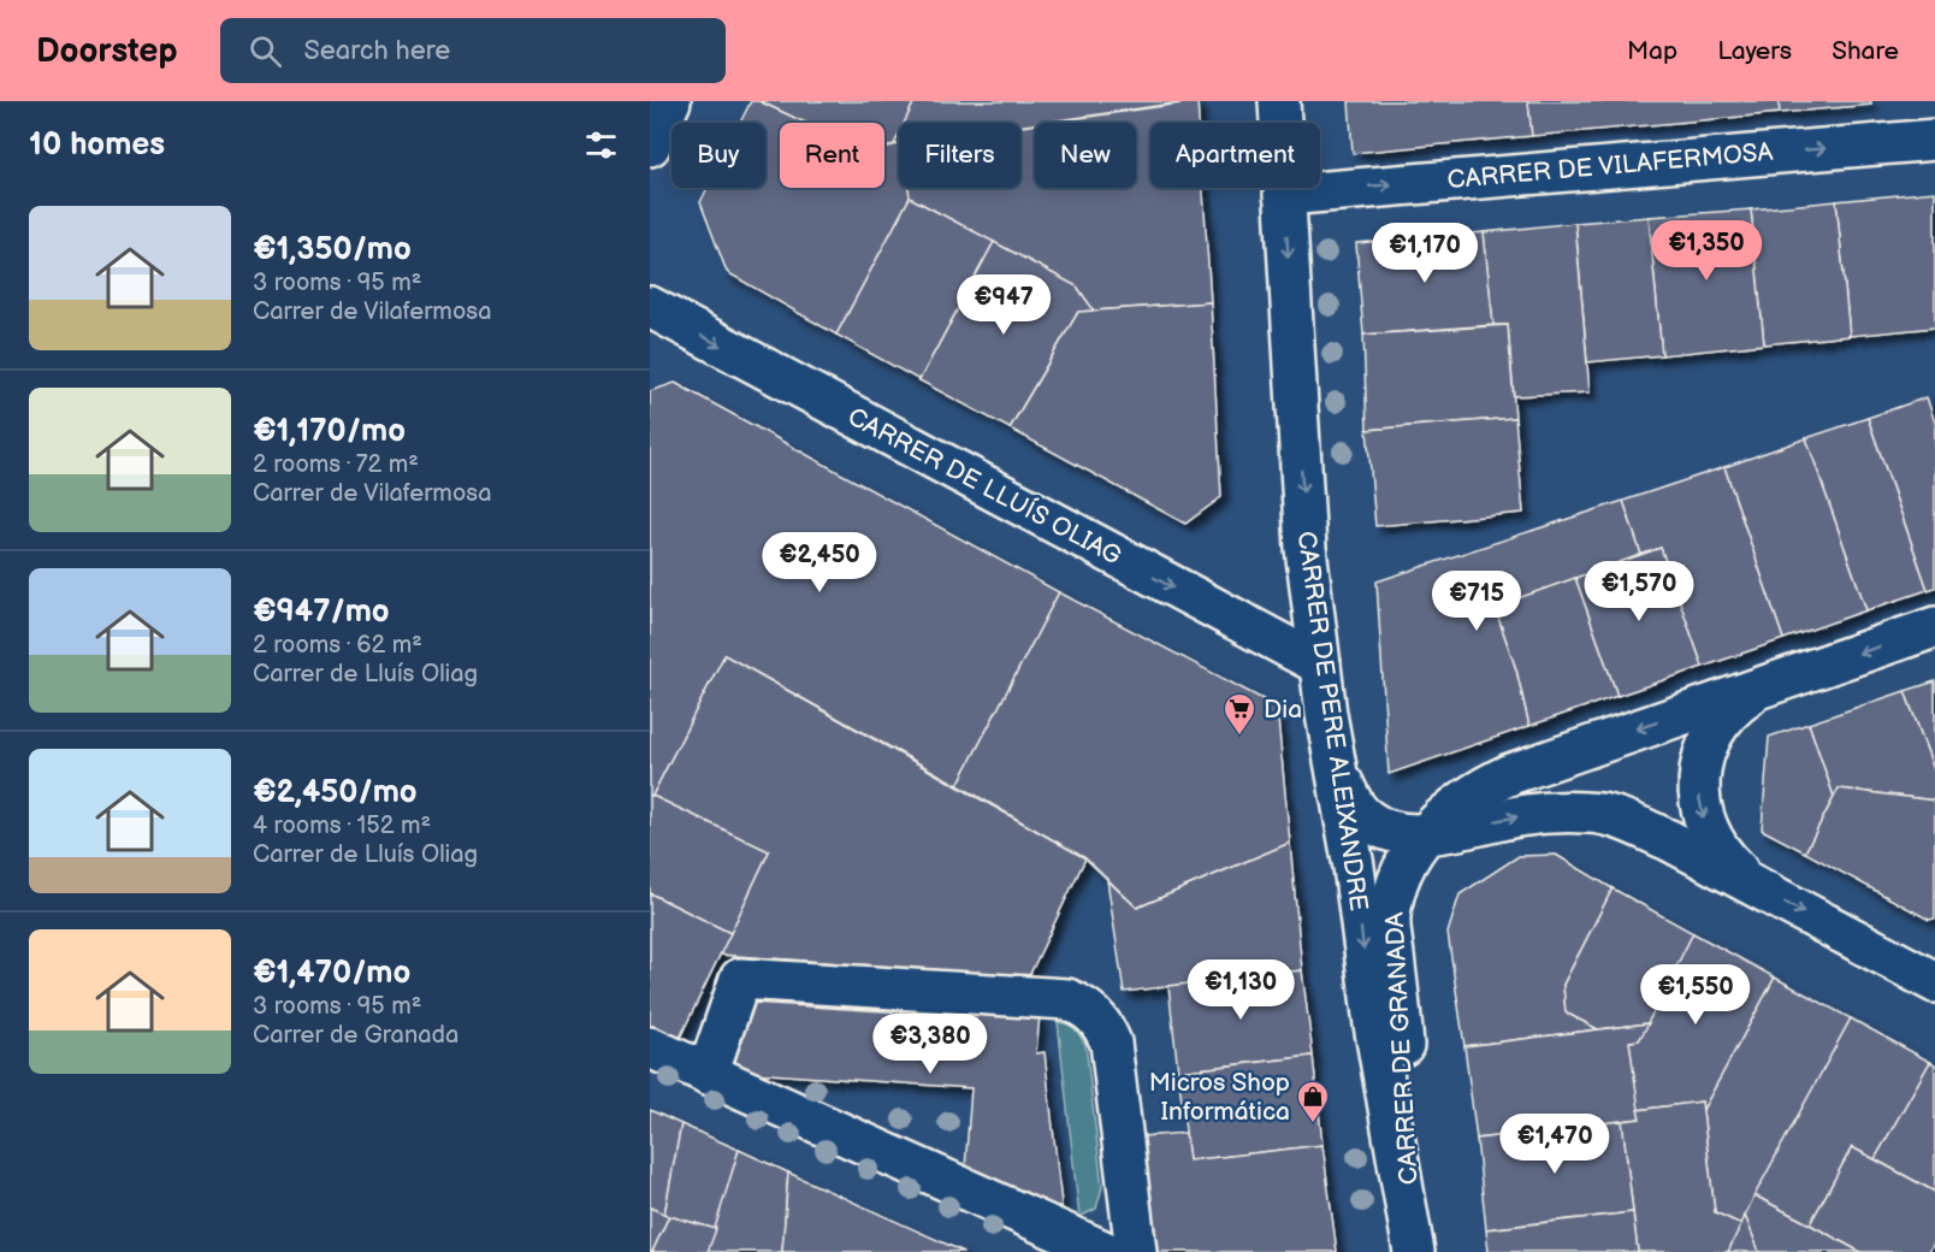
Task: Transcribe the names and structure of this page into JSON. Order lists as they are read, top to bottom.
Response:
{
  "streets": {
    "street": [
      "CARRER DE VILAFERMOSA",
      "CARRER DE LLUÍS OLIAG",
      "CARRER DE PERE ALEIXANDRE",
      "CARRER DE GRANADA"
    ]
  },
  "crossings": [
    ["CARRER DE VILAFERMOSA", "CARRER DE PERE ALEIXANDRE"],
    ["CARRER DE LLUÍS OLIAG", "CARRER DE PERE ALEIXANDRE"],
    ["CARRER DE PERE ALEIXANDRE", "CARRER DE GRANADA"]
  ],
  "one_way": [
    "CARRER DE VILAFERMOSA",
    "CARRER DE LLUÍS OLIAG",
    "CARRER DE PERE ALEIXANDRE",
    "CARRER DE GRANADA"
  ],
  "places": {
    "supermarket": ["Dia"],
    "shop": ["Micros Shop Informática"]
  },
  "page": {
    "header": "Doorstep",
    "search": "Search here",
    "nav": ["Map", "Layers", "Share"],
    "heading": "10 homes",
    "chip": [
      "Buy",
      "Rent",
      "Filters",
      "New",
      "Apartment"
    ],
    "list": [
      {
        "name": "€1,350/mo",
        "note": "3 rooms · 95 m² · Carrer de Vilafermosa"
      },
      {
        "name": "€1,170/mo",
        "note": "2 rooms · 72 m² · Carrer de Vilafermosa"
      },
      {
        "name": "€947/mo",
        "note": "2 rooms · 62 m² · Carrer de Lluís Oliag"
      },
      {
        "name": "€2,450/mo",
        "note": "4 rooms · 152 m² · Carrer de Lluís Oliag"
      },
      {
        "name": "€1,470/mo",
        "note": "3 rooms · 95 m² · Carrer de Granada"
      }
    ],
    "price": [
      "€1,350",
      "€1,170",
      "€947",
      "€2,450",
      "€1,570",
      "€715",
      "€1,130",
      "€1,550",
      "€3,380",
      "€1,470"
    ]
  }
}
